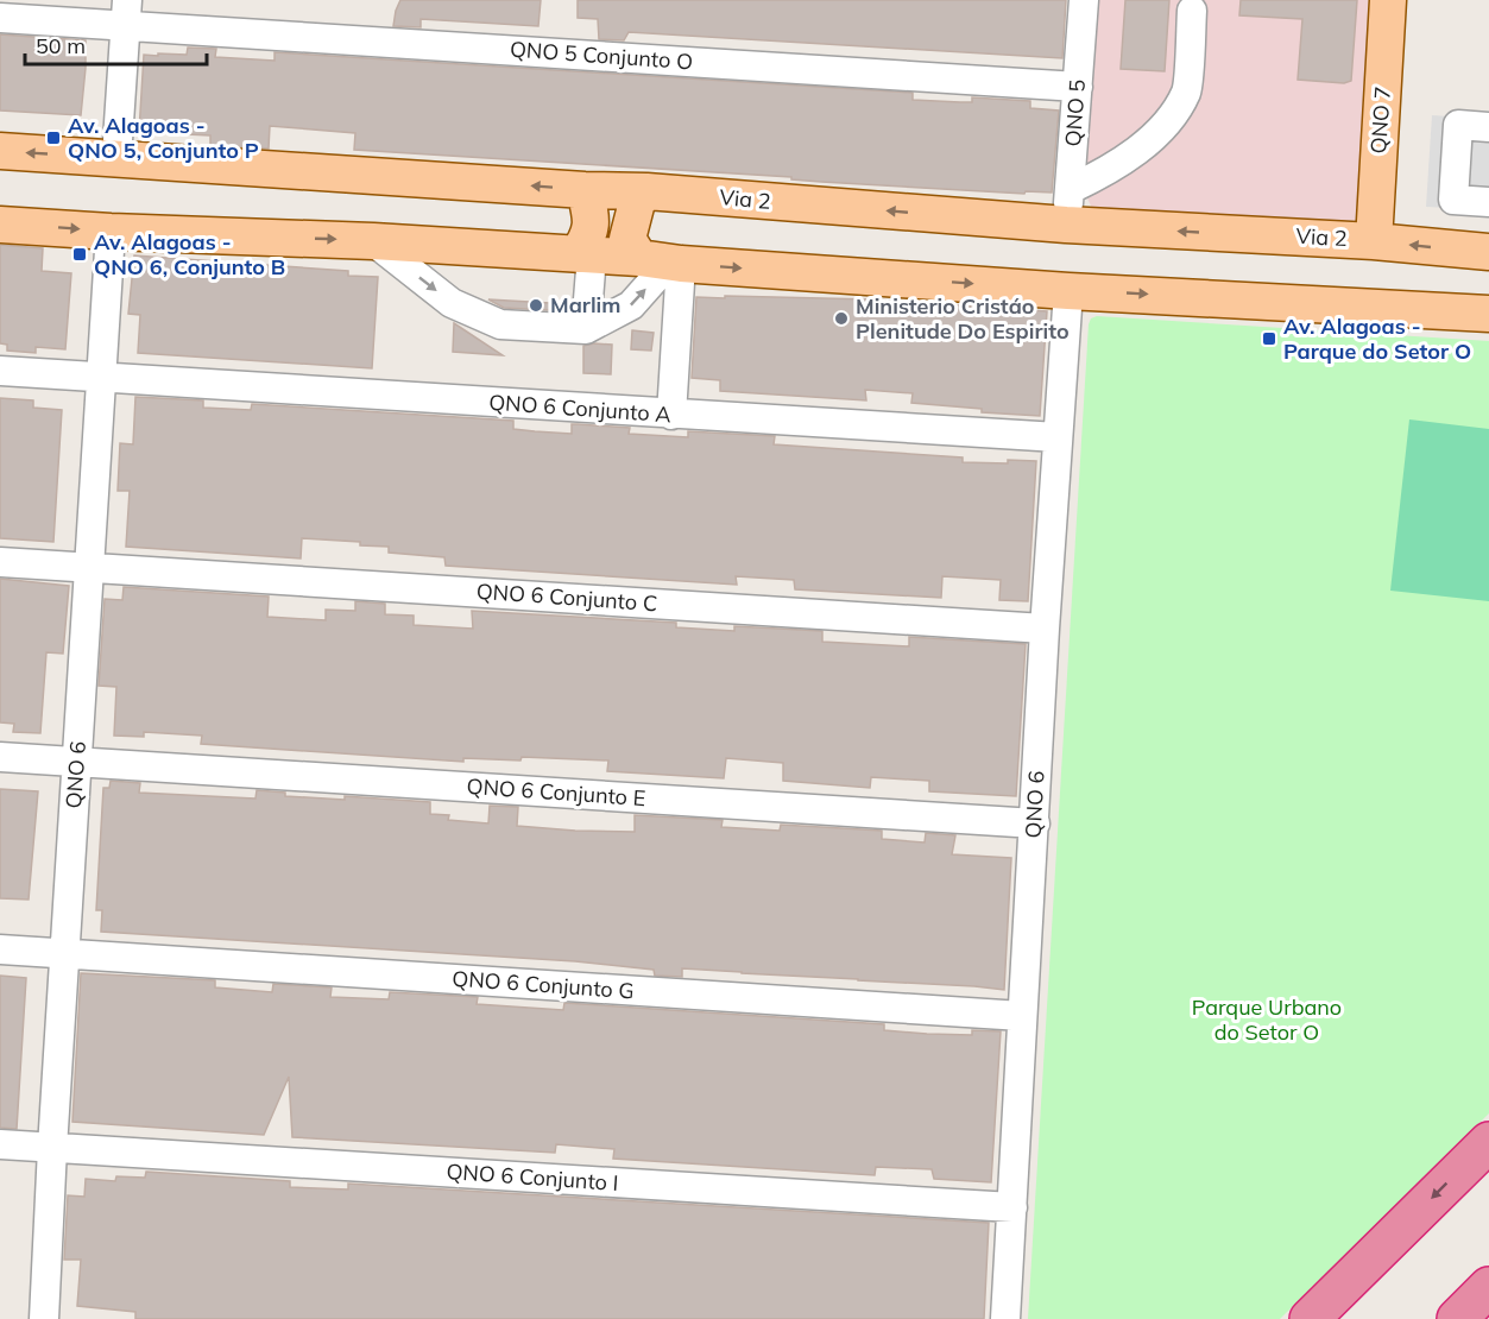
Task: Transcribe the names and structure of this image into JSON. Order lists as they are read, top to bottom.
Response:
{
  "streets": {
    "main road": ["QNO 7", "Via 2"],
    "street": [
      "QNO 5 Conjunto O",
      "QNO 5",
      "QNO 6 Conjunto A",
      "QNO 6 Conjunto C",
      "QNO 6",
      "QNO 6 Conjunto E",
      "QNO 6 Conjunto G",
      "QNO 6 Conjunto I"
    ]
  },
  "crossings": [
    ["QNO 5 Conjunto O", "QNO 5"],
    ["QNO 5", "Via 2"],
    ["QNO 7", "Via 2"],
    ["QNO 6 Conjunto A", "QNO 6"],
    ["QNO 6 Conjunto C", "QNO 6"],
    ["QNO 6", "QNO 6 Conjunto E"],
    ["QNO 6", "QNO 6 Conjunto G"],
    ["QNO 6", "QNO 6 Conjunto I"]
  ],
  "parks": ["Parque Urbano do Setor O"],
  "places": {
    "transit": ["Av. Alagoas - QNO 5, Conjunto P", "Av. Alagoas - QNO 6, Conjunto B", "Av. Alagoas - Parque do Setor O"],
    "other": ["Marlim", "Ministerio Cristáo Plenitude Do Espirito"]
  },
  "scale_bar": "50 m"
}
